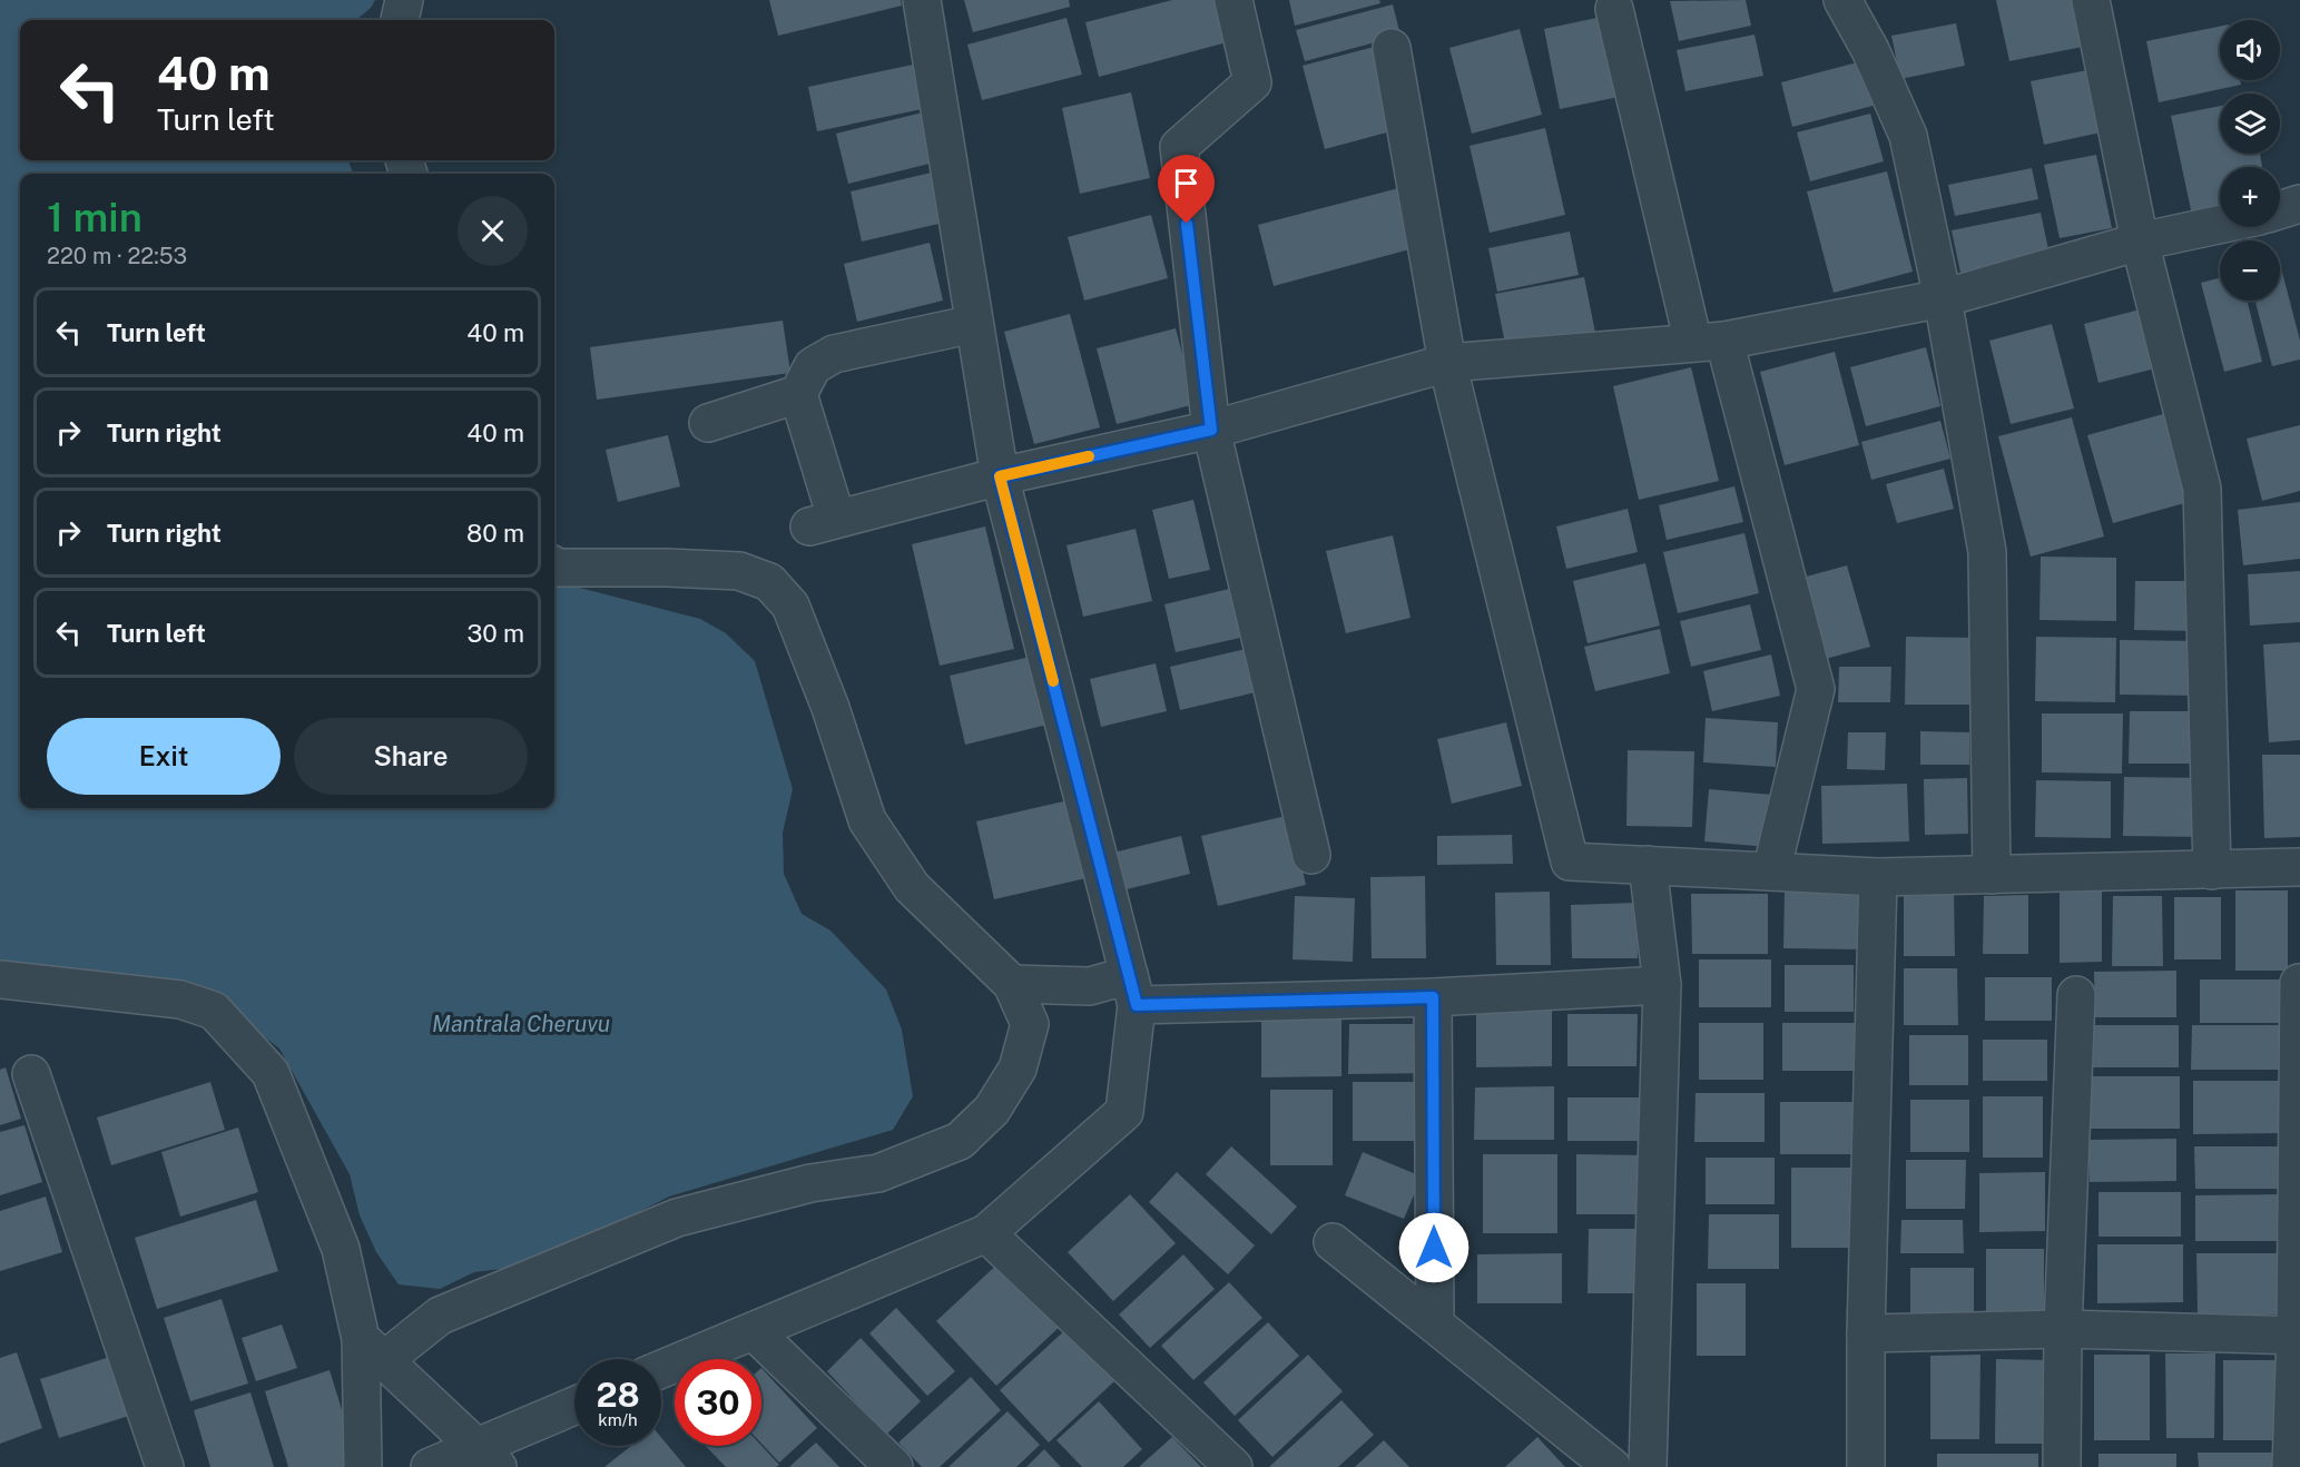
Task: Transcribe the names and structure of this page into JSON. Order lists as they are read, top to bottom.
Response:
{
  "water": ["Mantrala Cheruvu"],
  "page": {
    "map_buttons": ["+", "−"],
    "turn": ["40 m", "Turn left"],
    "heading": ["1 min", "220 m · 22:53"],
    "list": [
      {
        "name": "Turn left",
        "value": "40 m"
      },
      {
        "name": "Turn right",
        "value": "40 m"
      },
      {
        "name": "Turn right",
        "value": "80 m"
      },
      {
        "name": "Turn left",
        "value": "30 m"
      }
    ],
    "buttons": ["Exit", "Share"],
    "speed": "28 km/h",
    "limit": "30"
  }
}
